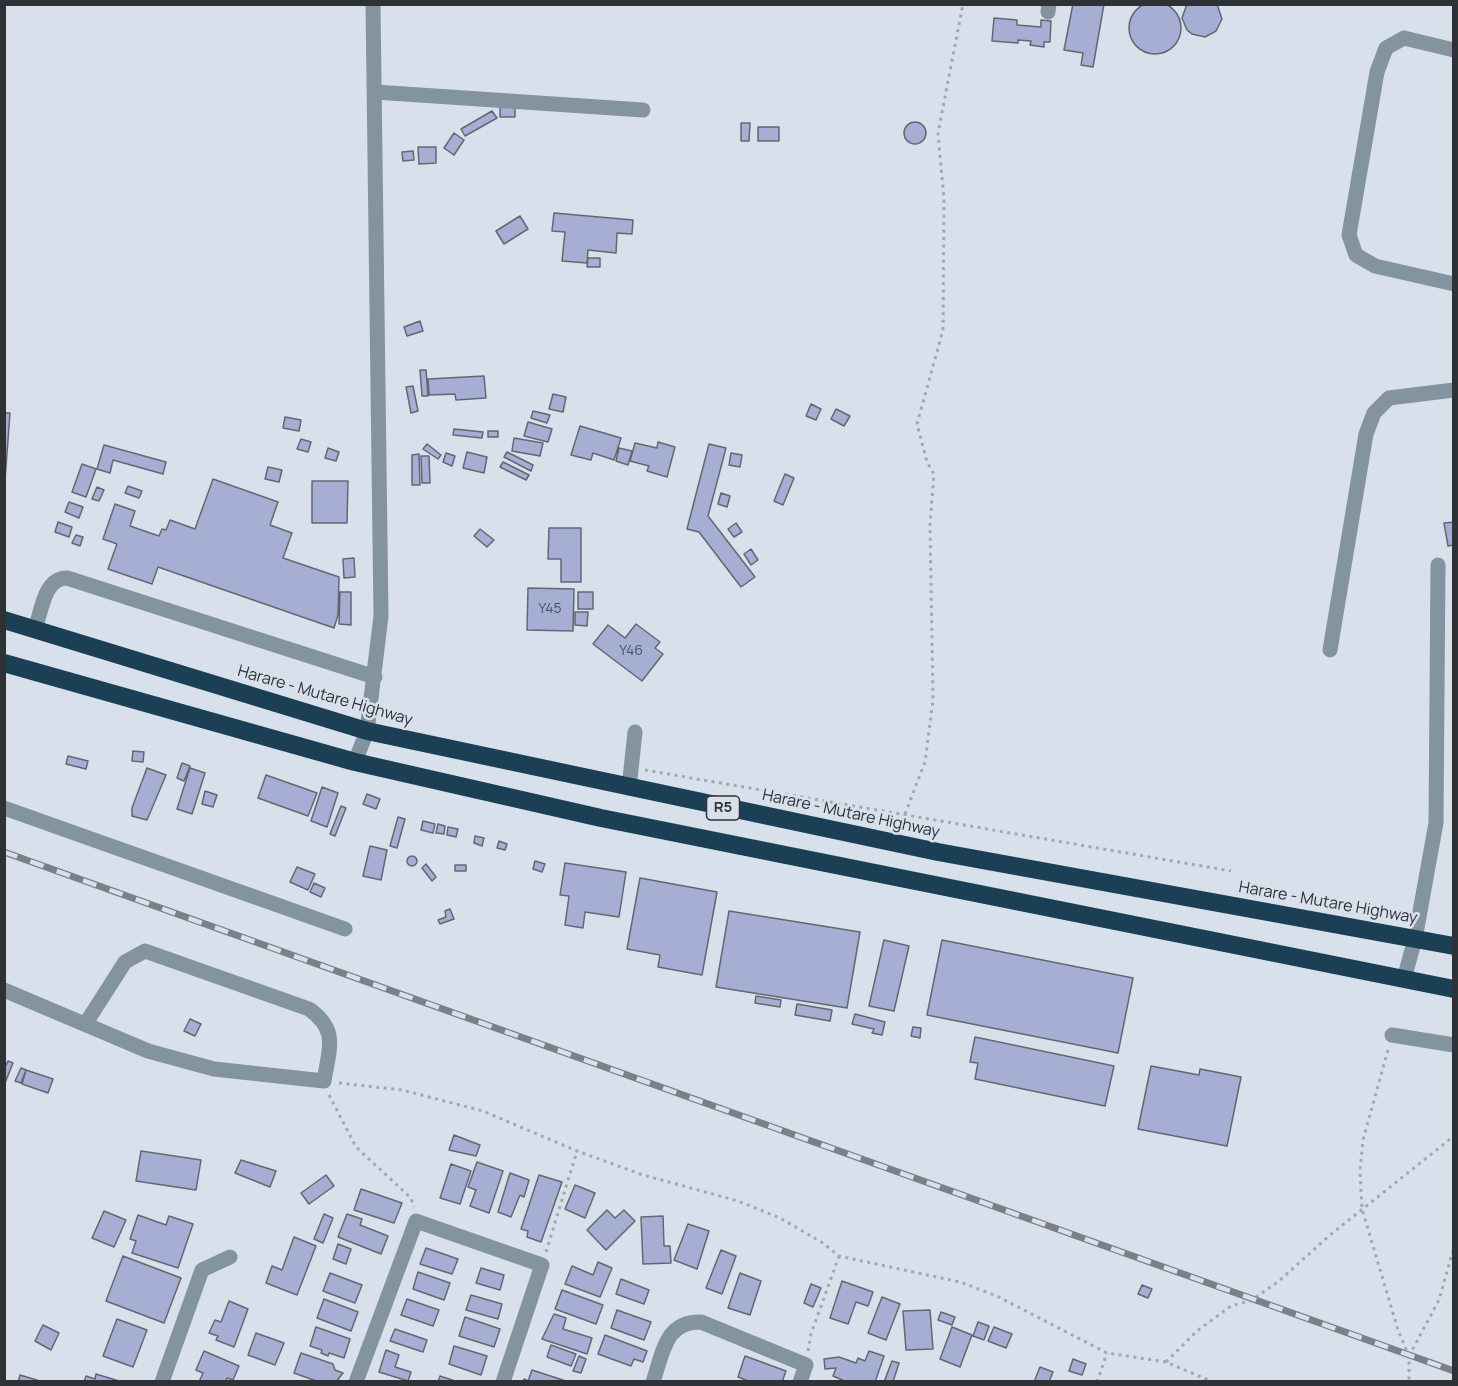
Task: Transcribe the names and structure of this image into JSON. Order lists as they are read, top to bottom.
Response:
{
  "streets": {
    "highway": ["Harare - Mutare Highway", "R5"]
  },
  "house_numbers": ["Y45", "Y46"]
}
